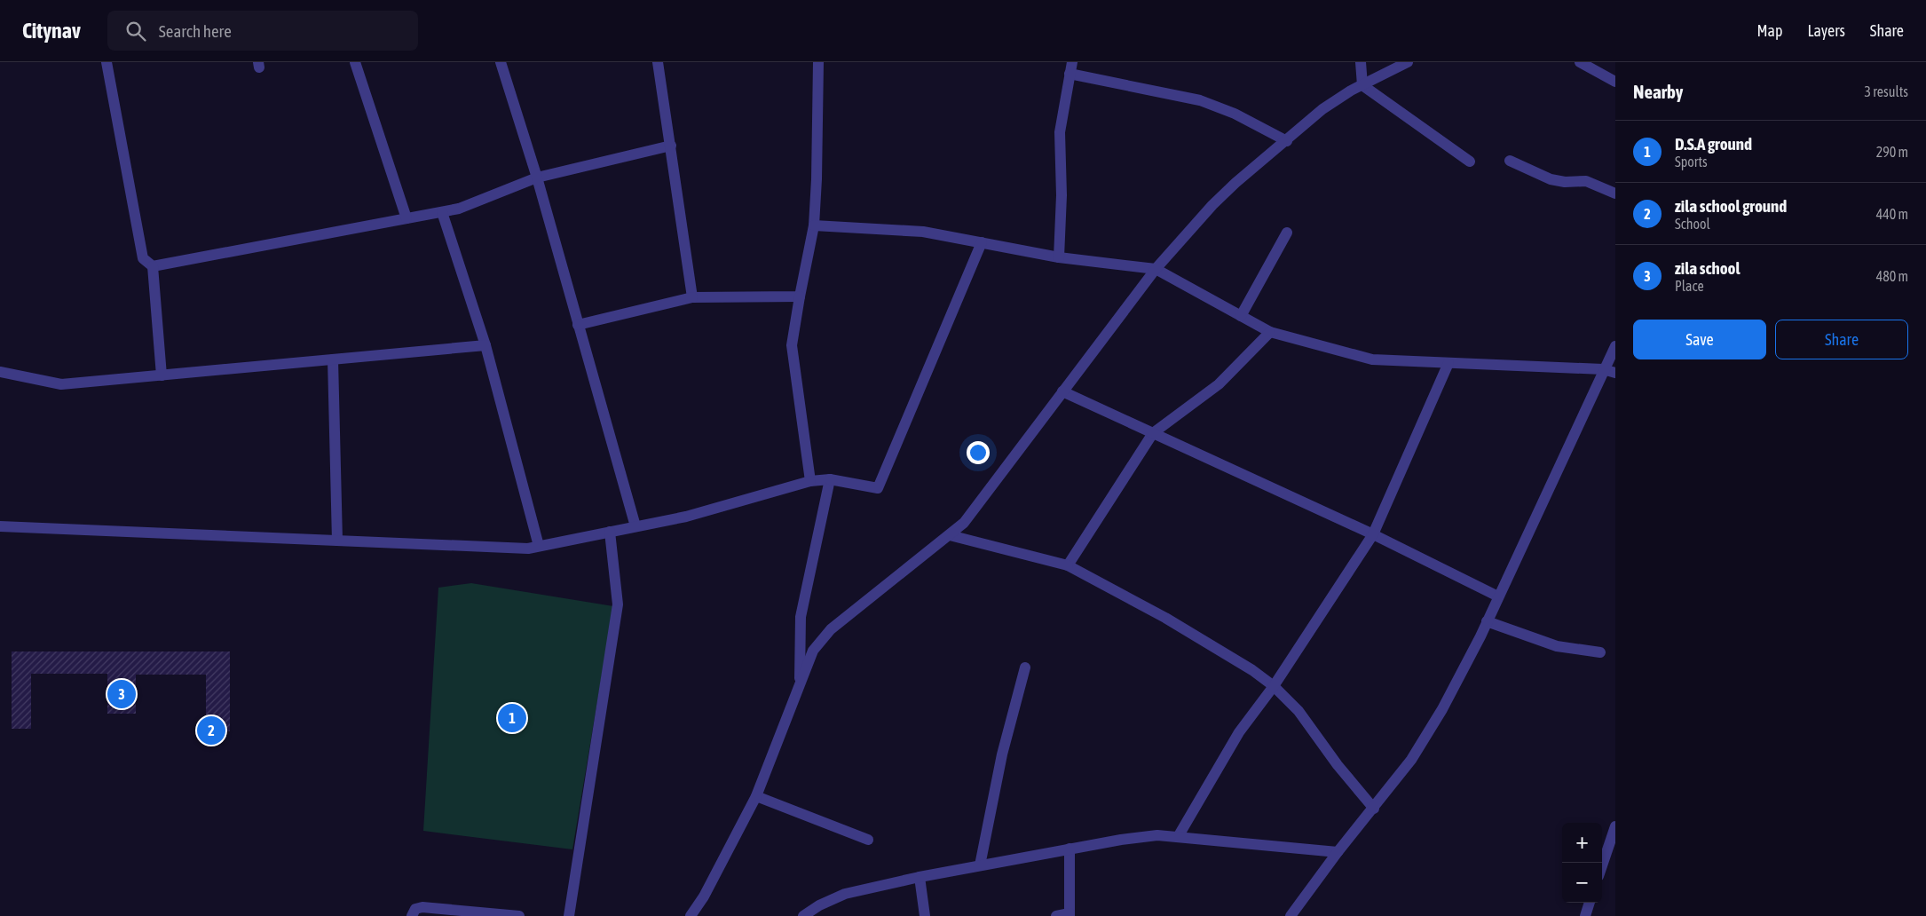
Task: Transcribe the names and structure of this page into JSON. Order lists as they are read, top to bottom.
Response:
{
  "page": {
    "header": "Citynav",
    "search": "Search here",
    "nav": ["Map", "Layers", "Share"],
    "heading": ["Nearby", "3 results"],
    "list": [
      {
        "mark": "1",
        "name": "D.S.A ground",
        "note": "Sports",
        "value": "290 m"
      },
      {
        "mark": "2",
        "name": "zila school ground",
        "note": "School",
        "value": "440 m"
      },
      {
        "mark": "3",
        "name": "zila school",
        "note": "Place",
        "value": "480 m"
      }
    ],
    "buttons": ["Save", "Share"],
    "pins": ["3", "1", "2"],
    "map_buttons": ["+", "−"]
  }
}
